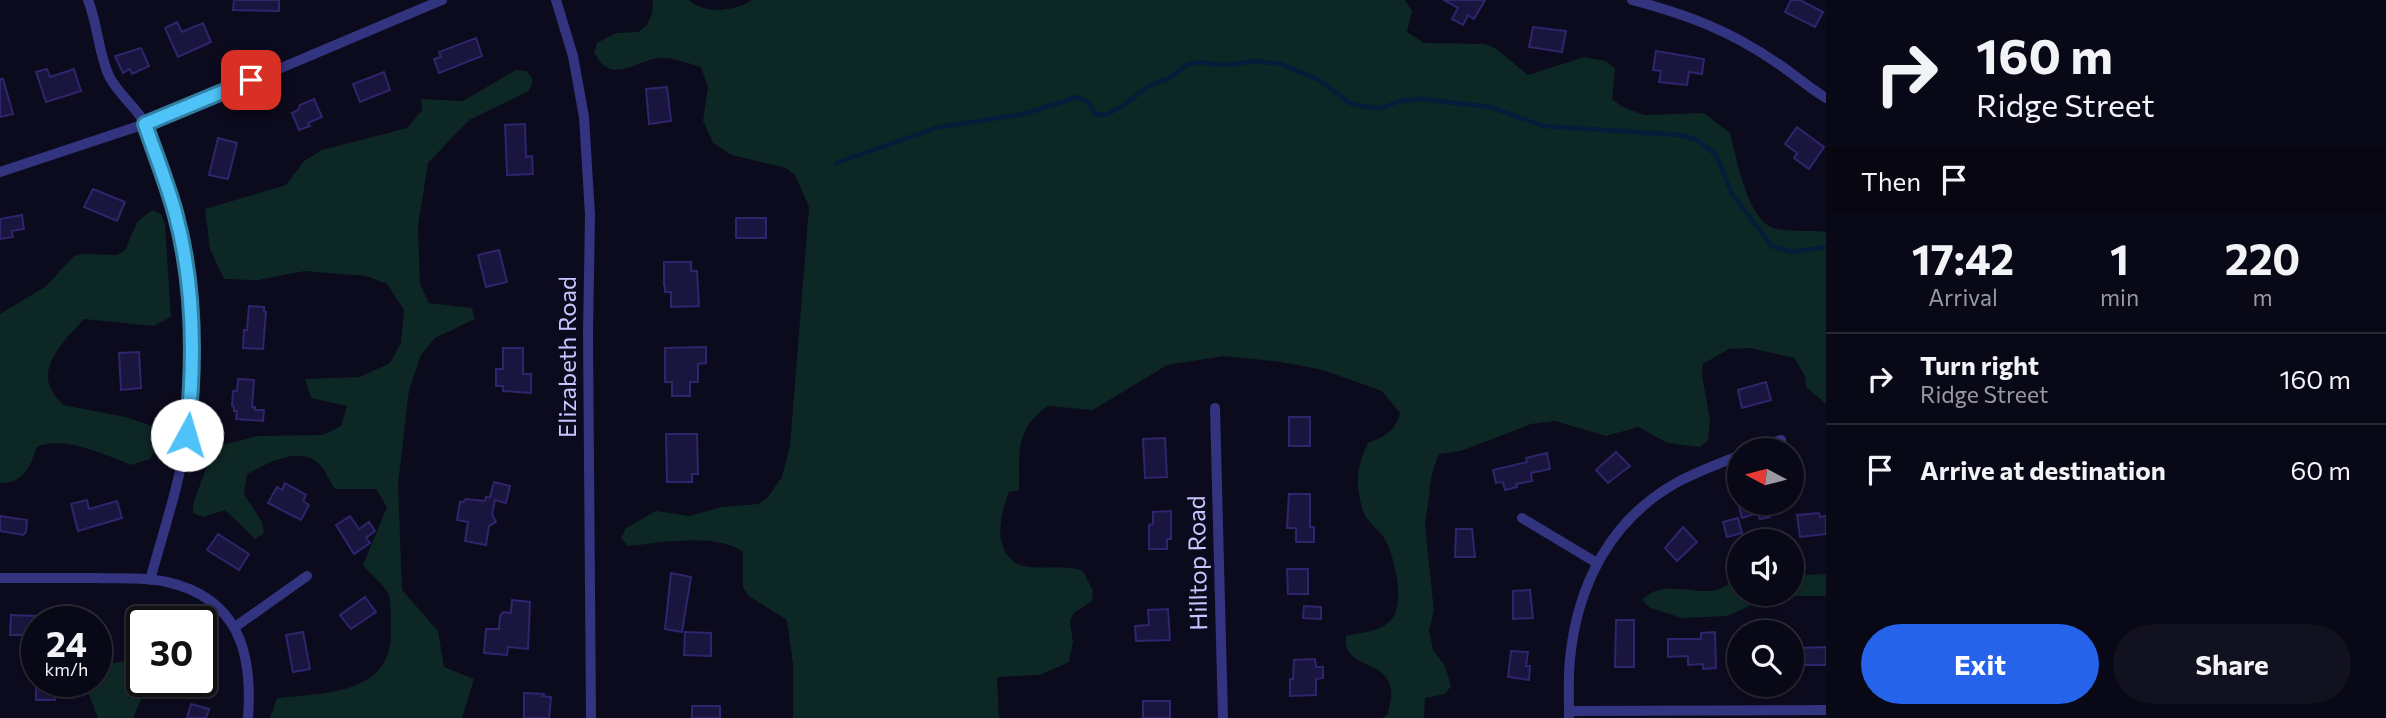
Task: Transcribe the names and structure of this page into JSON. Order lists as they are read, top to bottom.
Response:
{
  "streets": {
    "street": ["Elizabeth Road", "Hilltop Road"]
  },
  "north": "left",
  "page": {
    "turn": ["160 m", "Ridge Street"],
    "then": "Then",
    "eta": [
      "17:42",
      "Arrival",
      "1",
      "min",
      "220",
      "m"
    ],
    "list": [
      {
        "name": "Turn right",
        "note": "Ridge Street",
        "value": "160 m"
      },
      {
        "name": "Arrive at destination",
        "value": "60 m"
      }
    ],
    "speed": "24 km/h",
    "limit": "30",
    "buttons": ["Exit", "Share"]
  }
}
